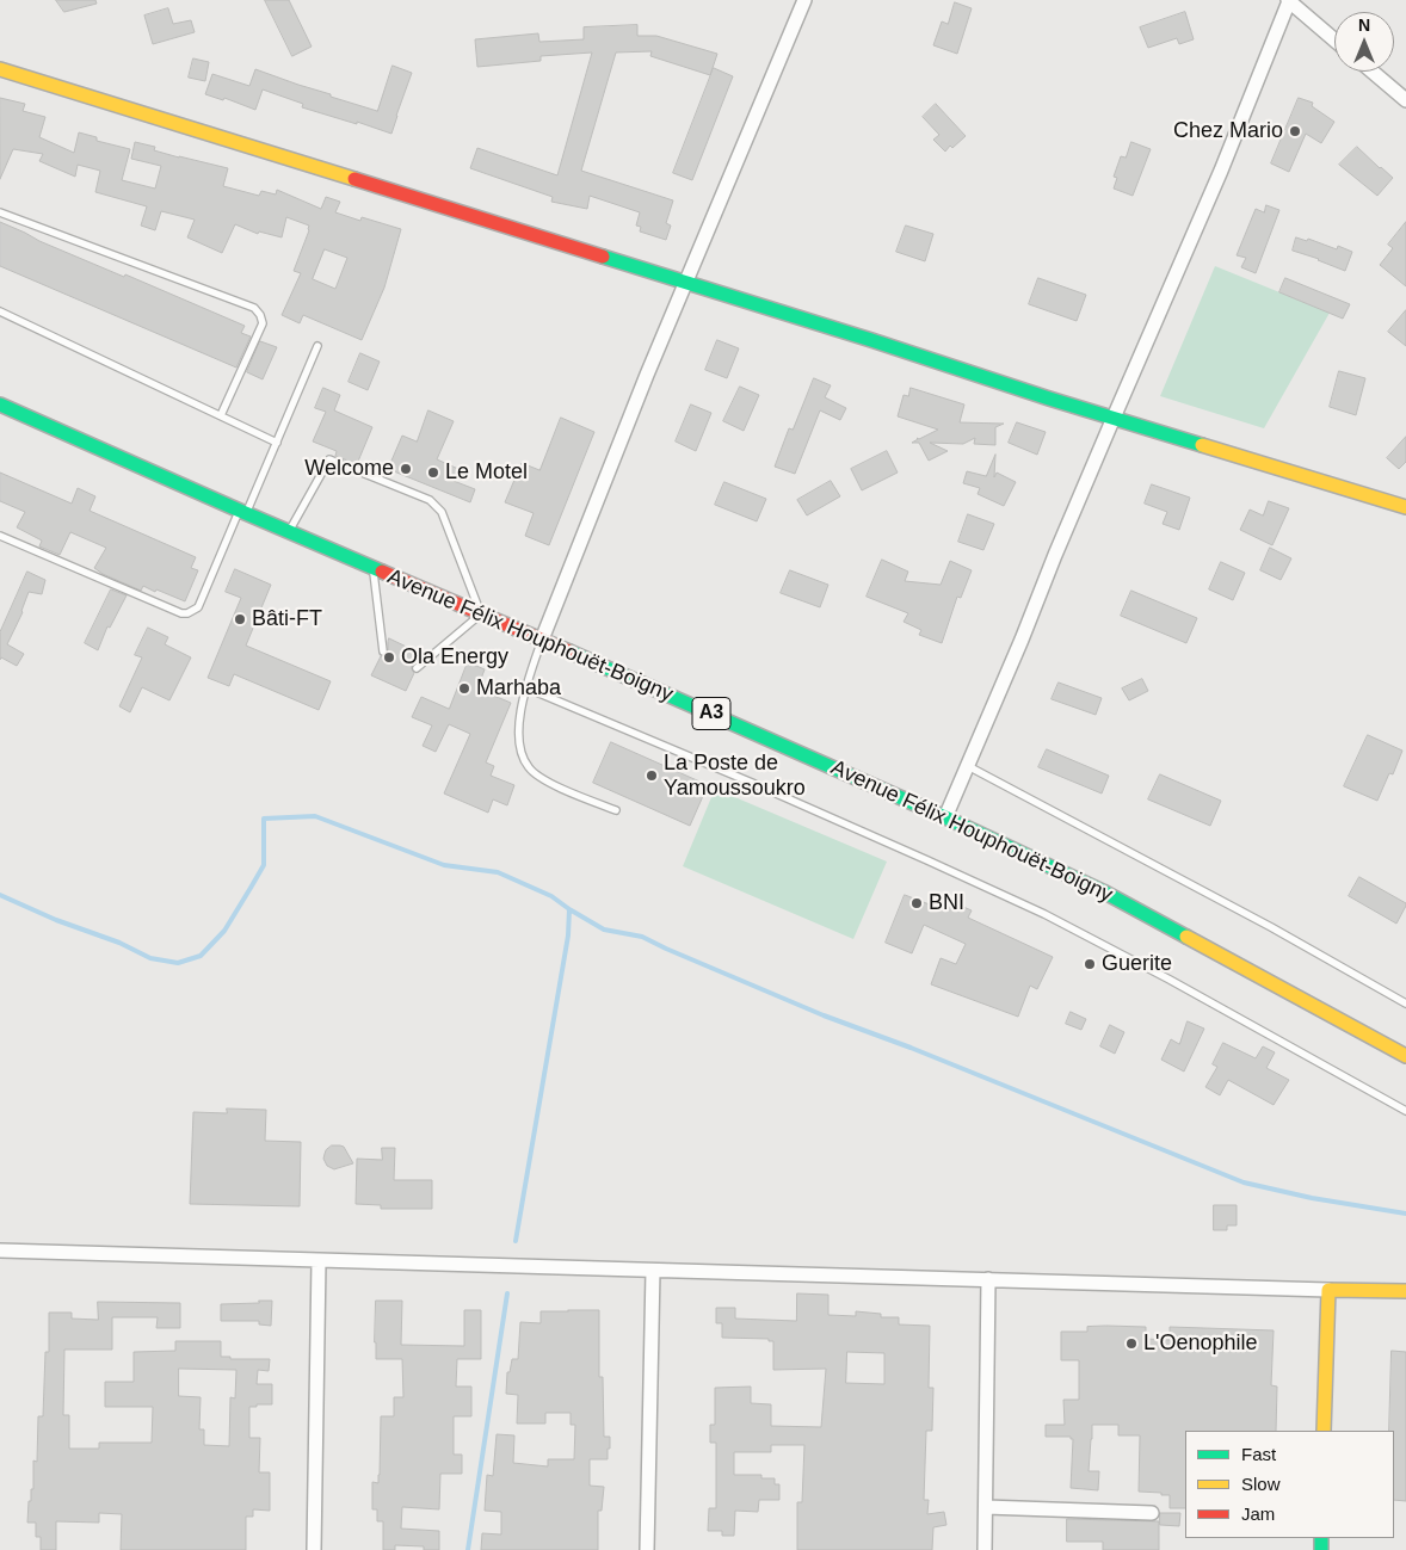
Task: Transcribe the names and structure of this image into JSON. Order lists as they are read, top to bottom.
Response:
{
  "streets": {
    "main road": ["Avenue Félix Houphouët-Boigny", "A3"]
  },
  "places": [
    "Chez Mario",
    "Welcome",
    "Le Motel",
    "Bâti-FT",
    "Ola Energy",
    "Marhaba",
    "La Poste de Yamoussoukro",
    "BNI",
    "Guerite",
    "L'Oenophile"
  ],
  "legend": ["Fast", "Slow", "Jam"],
  "north": "top"
}
